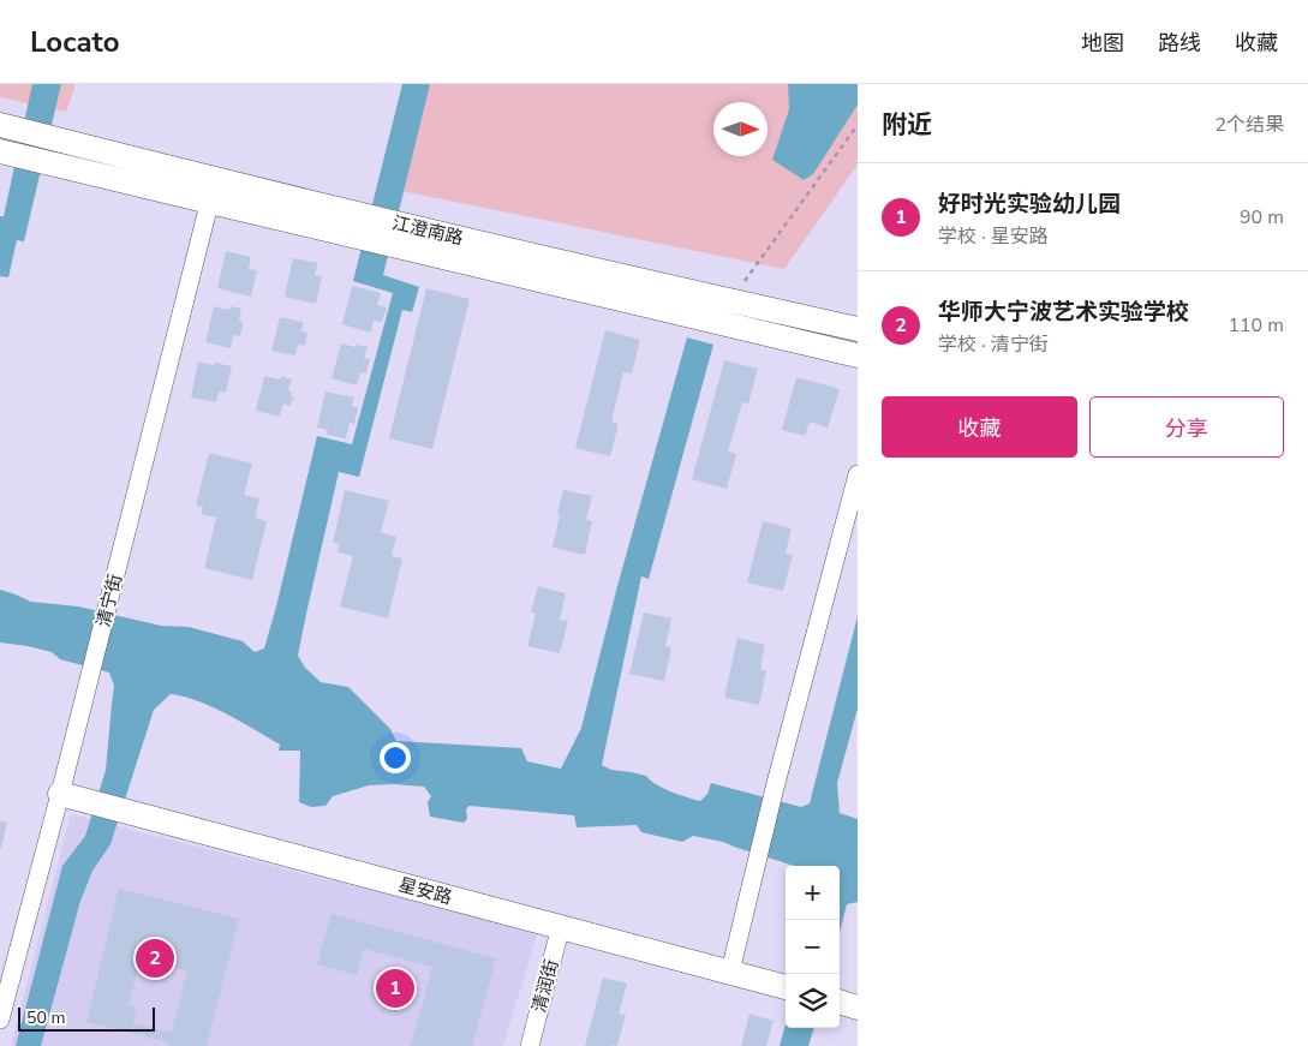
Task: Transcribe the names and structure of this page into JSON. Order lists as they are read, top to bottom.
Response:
{
  "streets": {
    "main road": ["江澄南路", "星安路"],
    "street": ["清宁街", "清润街"]
  },
  "crossings": [
    ["江澄南路", "清宁街"],
    ["清宁街", "星安路"],
    ["星安路", "清润街"]
  ],
  "scale_bar": "50 m",
  "north": "right",
  "page": {
    "header": "Locato",
    "nav": ["地图", "路线", "收藏"],
    "heading": ["附近", "2个结果"],
    "list": [
      {
        "mark": "1",
        "name": "好时光实验幼儿园",
        "note": "学校 · 星安路",
        "value": "90 m"
      },
      {
        "mark": "2",
        "name": "华师大宁波艺术实验学校",
        "note": "学校 · 清宁街",
        "value": "110 m"
      }
    ],
    "buttons": ["收藏", "分享"],
    "map_buttons": ["+", "−"],
    "pins": ["2", "1"],
    "scale": "50 m"
  }
}
